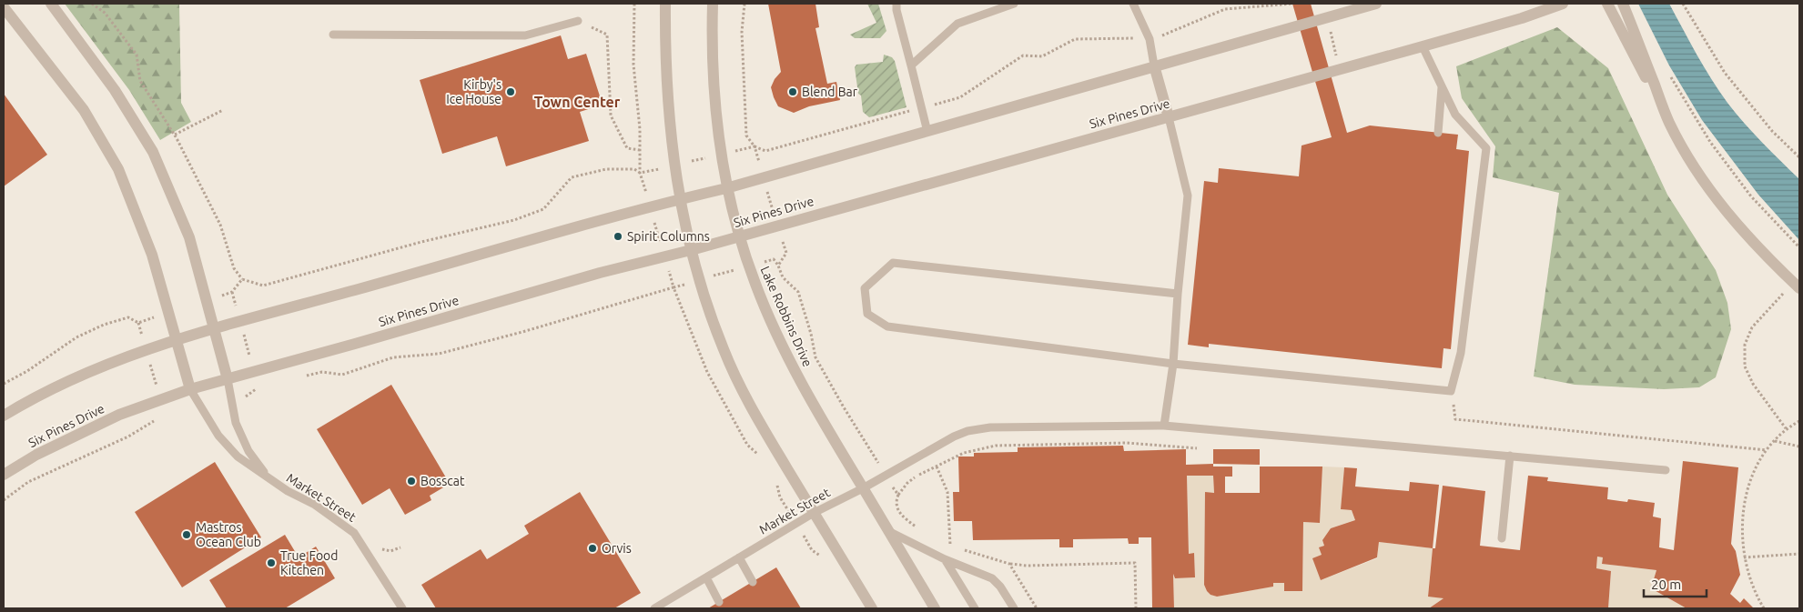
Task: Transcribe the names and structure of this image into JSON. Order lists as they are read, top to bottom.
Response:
{
  "streets": {
    "street": ["Six Pines Drive", "Lake Robbins Drive"],
    "lane": ["Market Street"]
  },
  "crossings": [
    ["Six Pines Drive", "Lake Robbins Drive"],
    ["Six Pines Drive", "Market Street"],
    ["Lake Robbins Drive", "Market Street"]
  ],
  "districts": ["Town Center"],
  "places": [
    "Kirby's Ice House",
    "Blend Bar",
    "Spirit Columns",
    "Bosscat",
    "Mastros Ocean Club",
    "Orvis",
    "True Food Kitchen"
  ],
  "scale_bar": "20 m"
}
